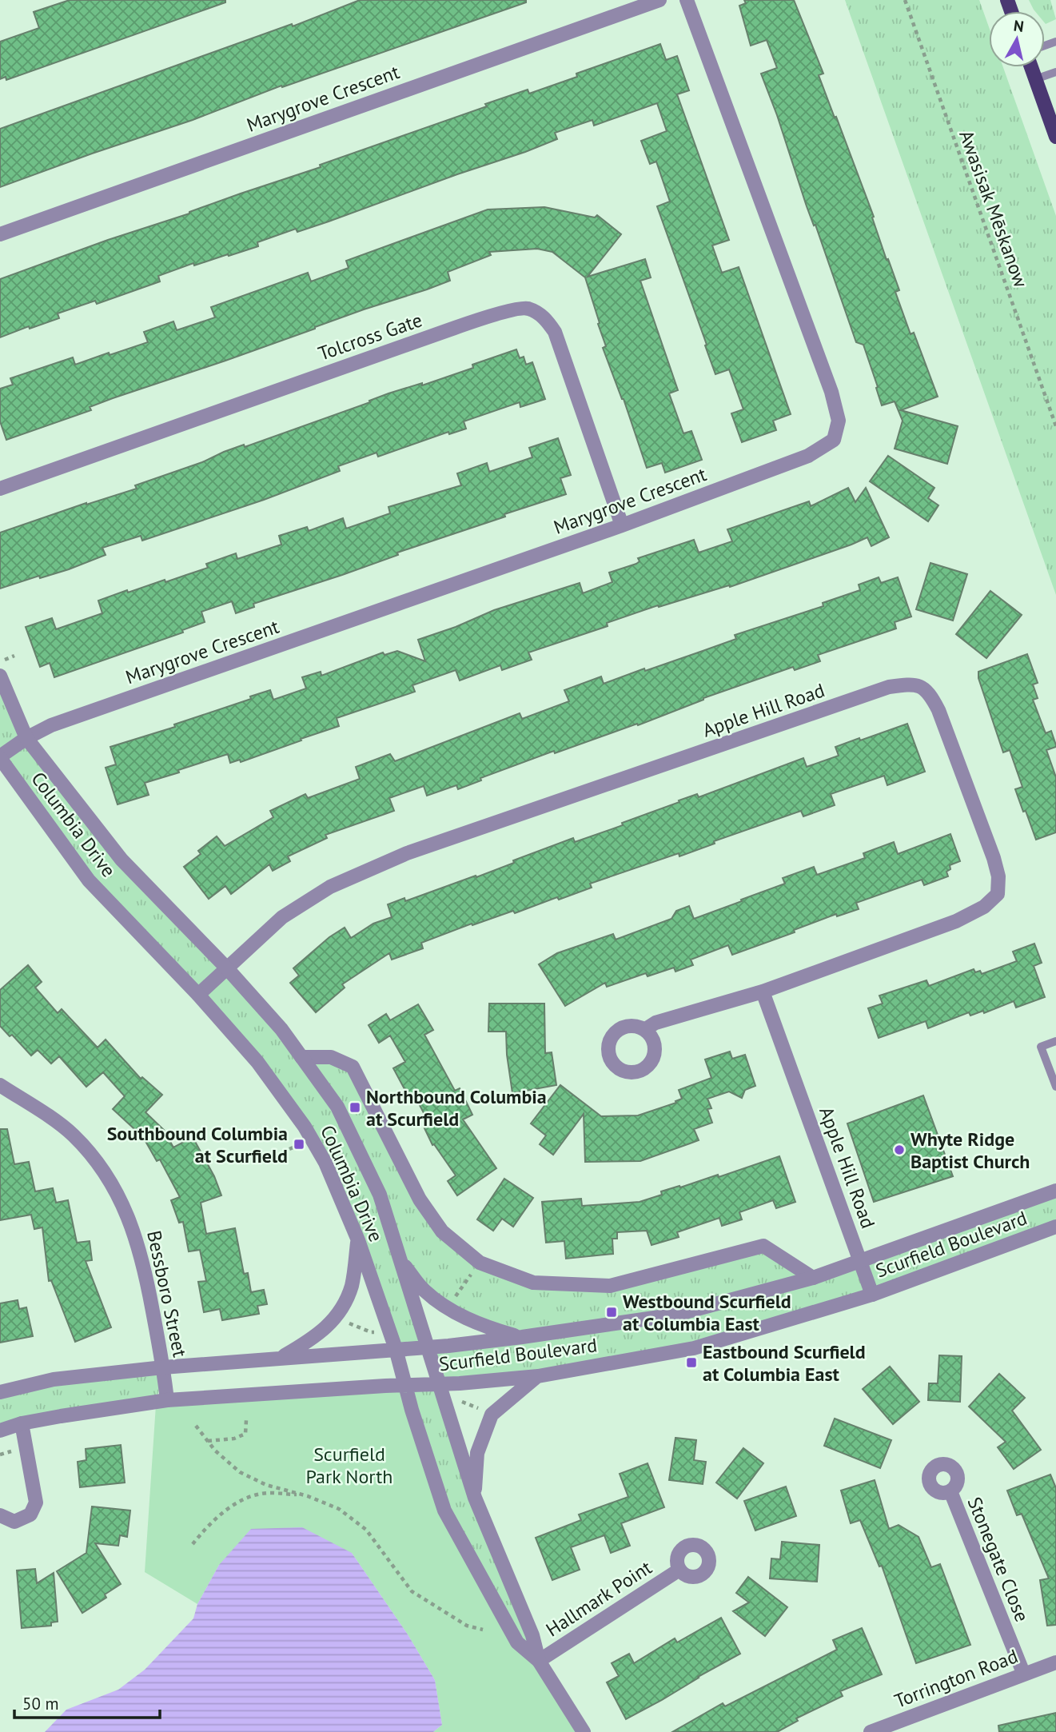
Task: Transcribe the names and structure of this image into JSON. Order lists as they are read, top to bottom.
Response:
{
  "streets": {
    "street": [
      "Marygrove Crescent",
      "Tolcross Gate",
      "Apple Hill Road",
      "Columbia Drive",
      "Scurfield Boulevard",
      "Bessboro Street",
      "Stonegate Close",
      "Hallmark Point",
      "Torrington Road"
    ],
    "path": ["Awasisak Mēskanow"]
  },
  "crossings": [
    ["Marygrove Crescent", "Tolcross Gate"],
    ["Marygrove Crescent", "Columbia Drive"],
    ["Apple Hill Road", "Columbia Drive"],
    ["Apple Hill Road", "Scurfield Boulevard"],
    ["Columbia Drive", "Scurfield Boulevard"],
    ["Columbia Drive", "Hallmark Point"],
    ["Scurfield Boulevard", "Bessboro Street"],
    ["Stonegate Close", "Torrington Road"]
  ],
  "parks": ["Scurfield Park North"],
  "places": {
    "transit": [
      "Northbound Columbia at Scurfield",
      "Southbound Columbia at Scurfield",
      "Westbound Scurfield at Columbia East",
      "Eastbound Scurfield at Columbia East"
    ],
    "other": ["Whyte Ridge Baptist Church"]
  },
  "scale_bar": "50 m",
  "north": "top"
}
